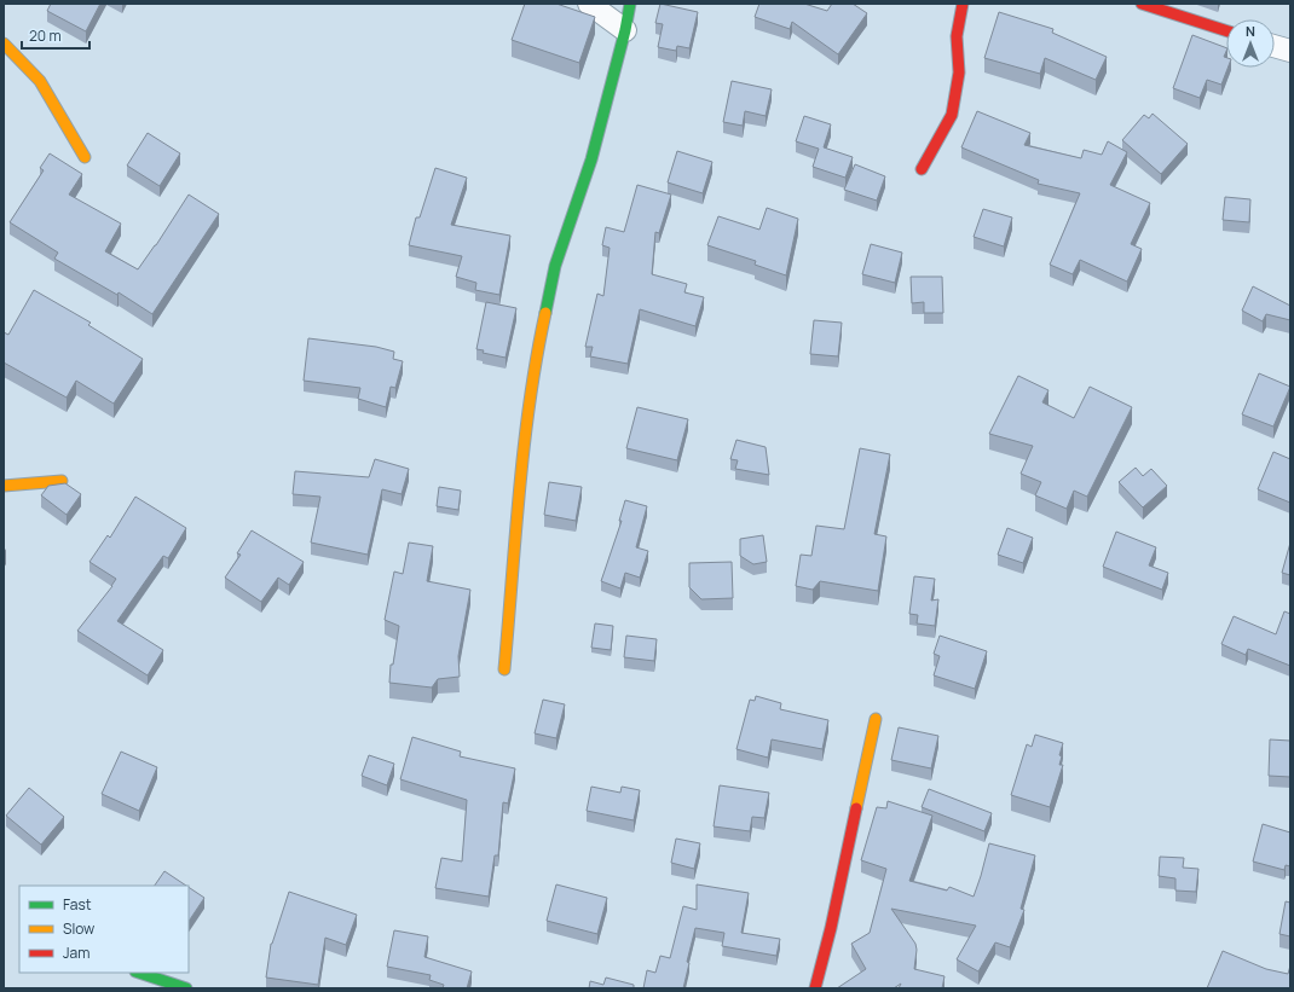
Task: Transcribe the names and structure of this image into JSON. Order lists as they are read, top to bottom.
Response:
{
  "legend": ["Fast", "Slow", "Jam"],
  "scale_bar": "20 m",
  "north": "top"
}
